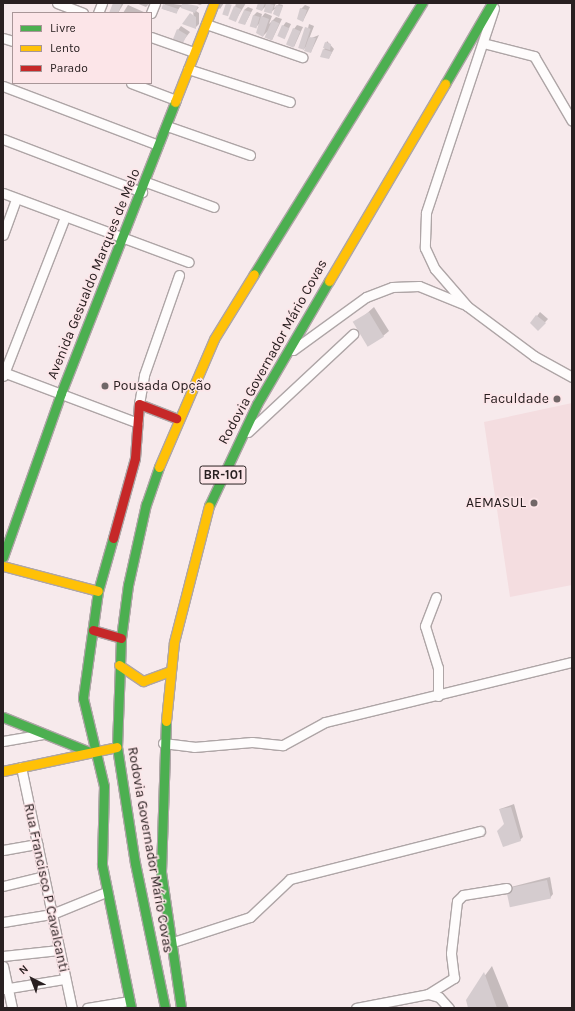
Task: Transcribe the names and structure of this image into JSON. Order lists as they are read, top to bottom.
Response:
{
  "streets": {
    "main road": ["Avenida Gesualdo Marques de Melo", "Rodovia Governador Mário Covas", "BR-101"],
    "street": ["Rua Francisco P Cavalcanti"]
  },
  "places": ["Pousada Opção", "Faculdade", "AEMASUL"],
  "legend": ["Livre", "Lento", "Parado"],
  "north": "top left"
}
